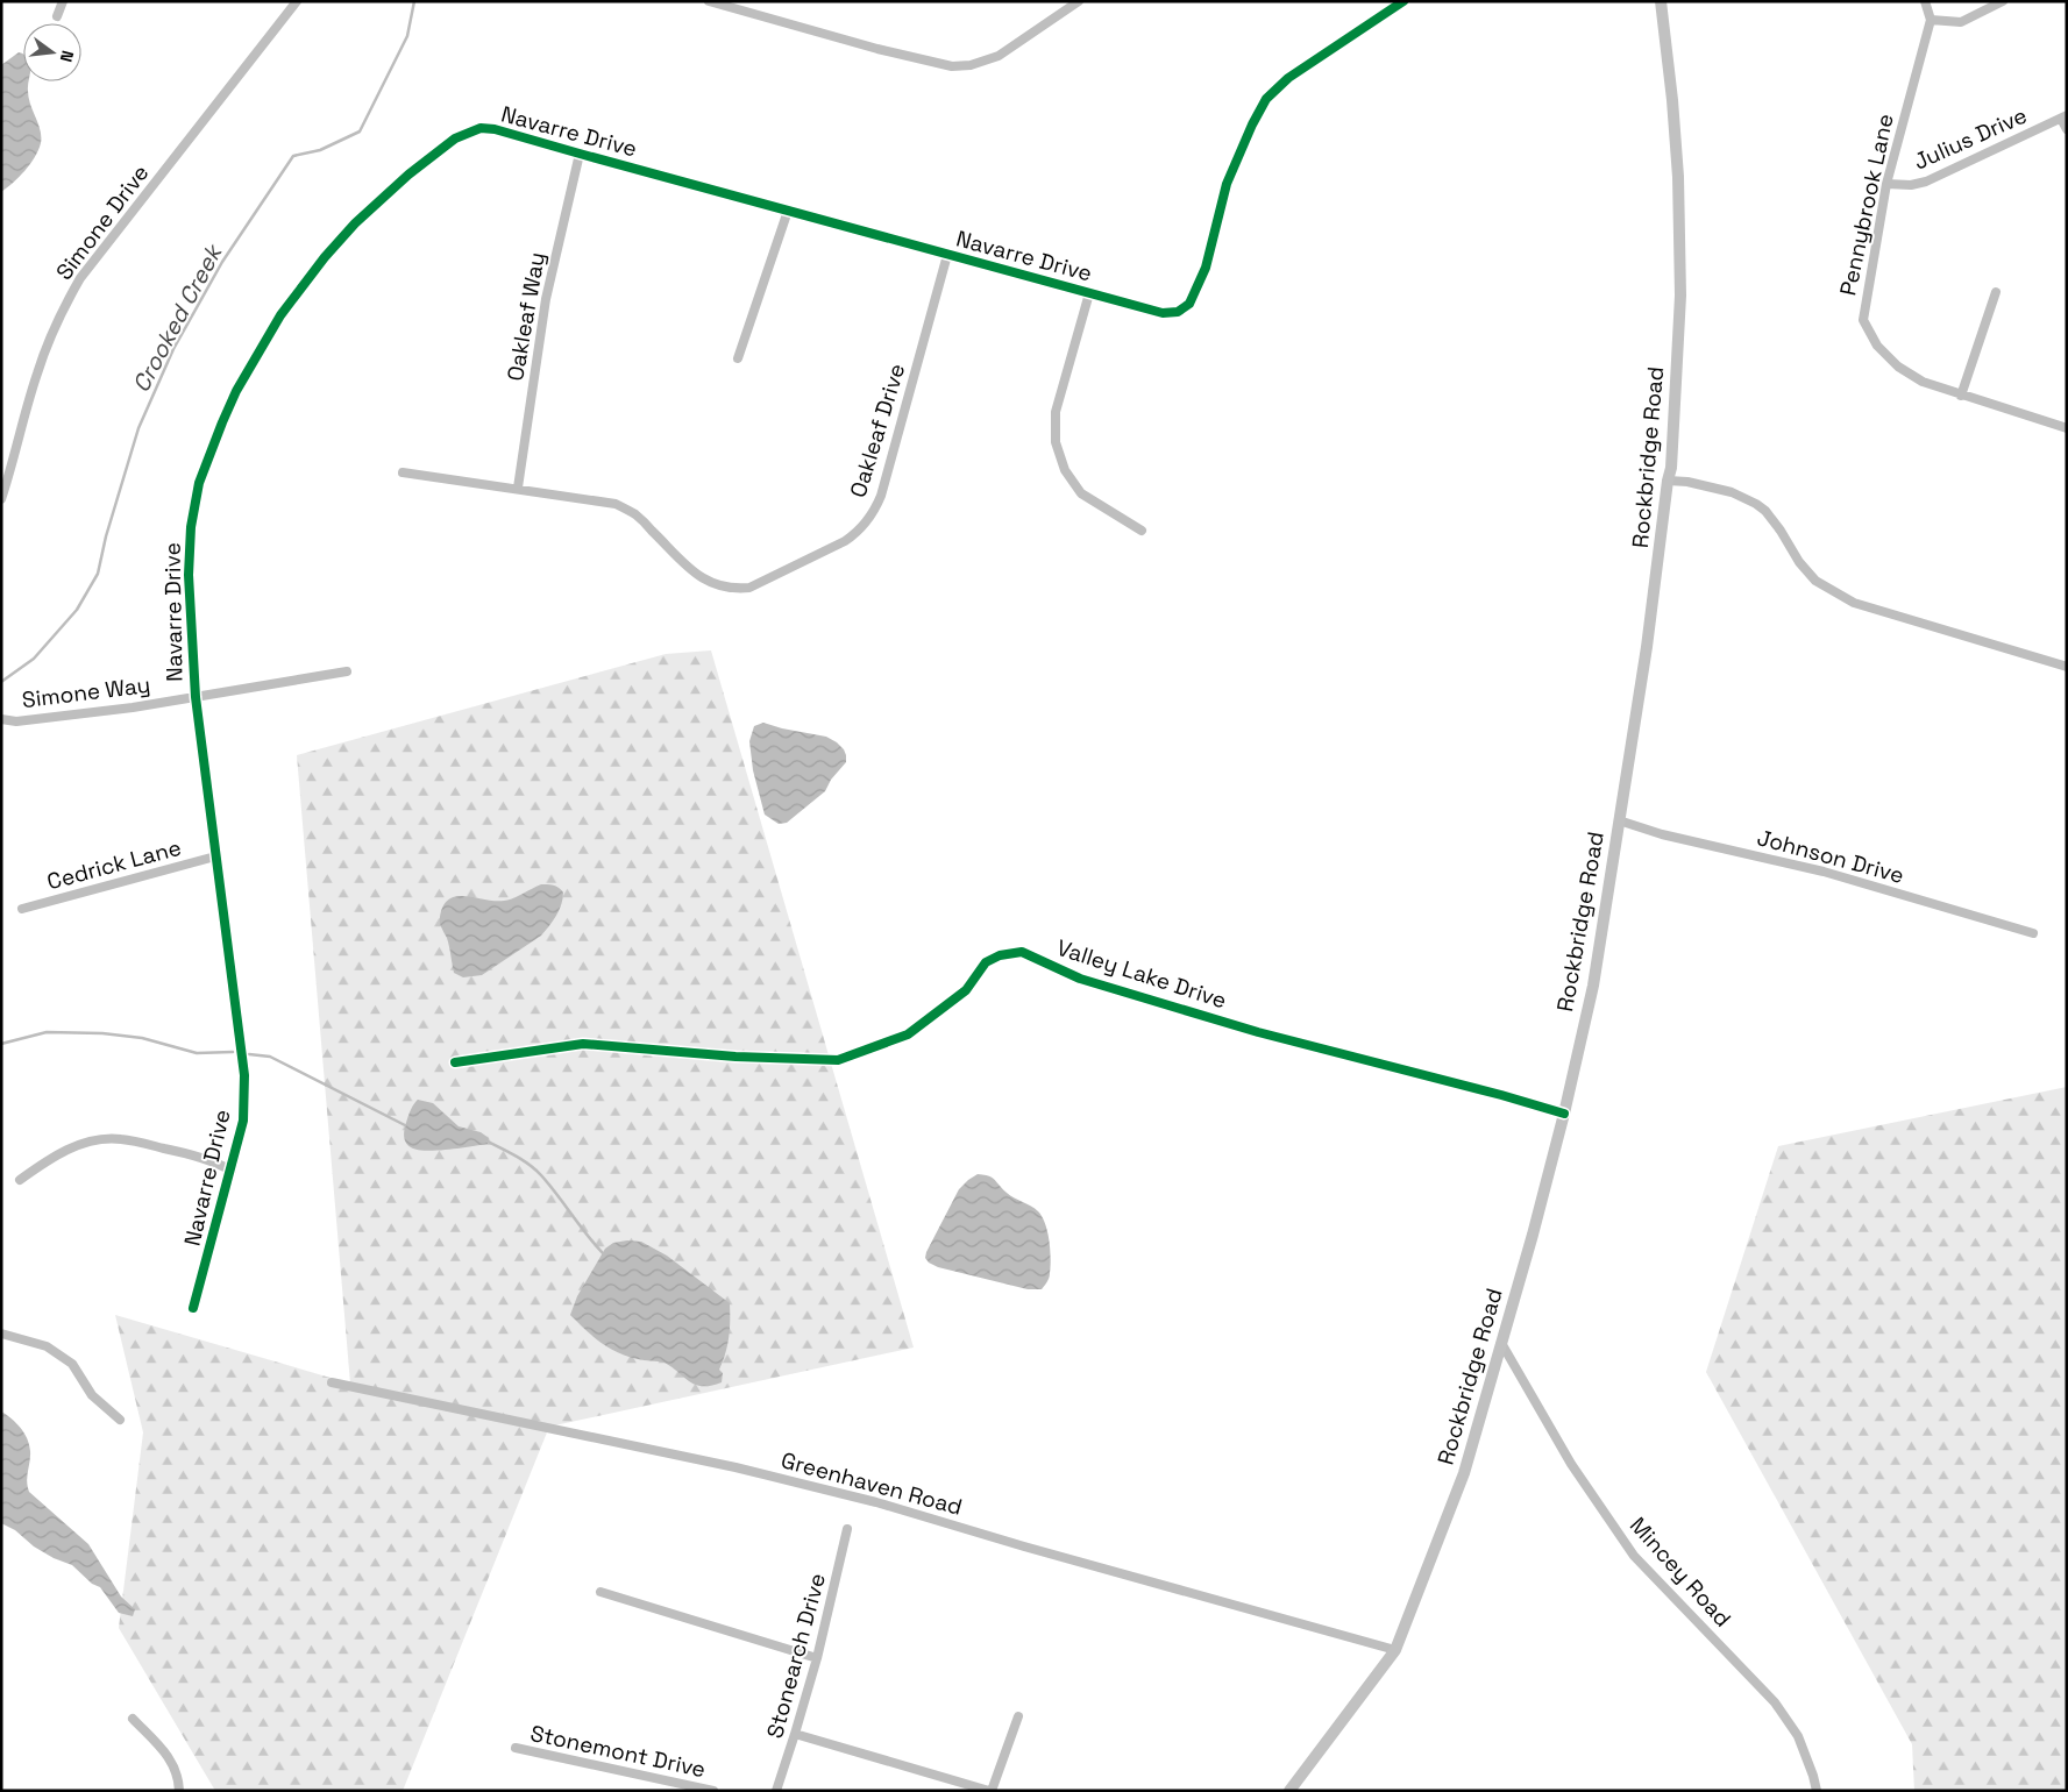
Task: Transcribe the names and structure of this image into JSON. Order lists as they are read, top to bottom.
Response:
{
  "streets": {
    "main road": ["Rockbridge Road"],
    "street": [
      "Navarre Drive",
      "Julius Drive",
      "Pennybrook Lane",
      "Simone Drive",
      "Oakleaf Way",
      "Oakleaf Drive",
      "Simone Way",
      "Johnson Drive",
      "Cedrick Lane",
      "Valley Lake Drive",
      "Greenhaven Road",
      "Mincey Road",
      "Stonearch Drive",
      "Stonemont Drive"
    ]
  },
  "crossings": [
    ["Navarre Drive", "Oakleaf Way"],
    ["Navarre Drive", "Oakleaf Drive"],
    ["Navarre Drive", "Simone Way"],
    ["Navarre Drive", "Cedrick Lane"],
    ["Julius Drive", "Pennybrook Lane"],
    ["Oakleaf Way", "Oakleaf Drive"],
    ["Rockbridge Road", "Johnson Drive"],
    ["Rockbridge Road", "Valley Lake Drive"],
    ["Rockbridge Road", "Greenhaven Road"],
    ["Rockbridge Road", "Mincey Road"]
  ],
  "water": ["Crooked Creek"],
  "north": "right"
}
